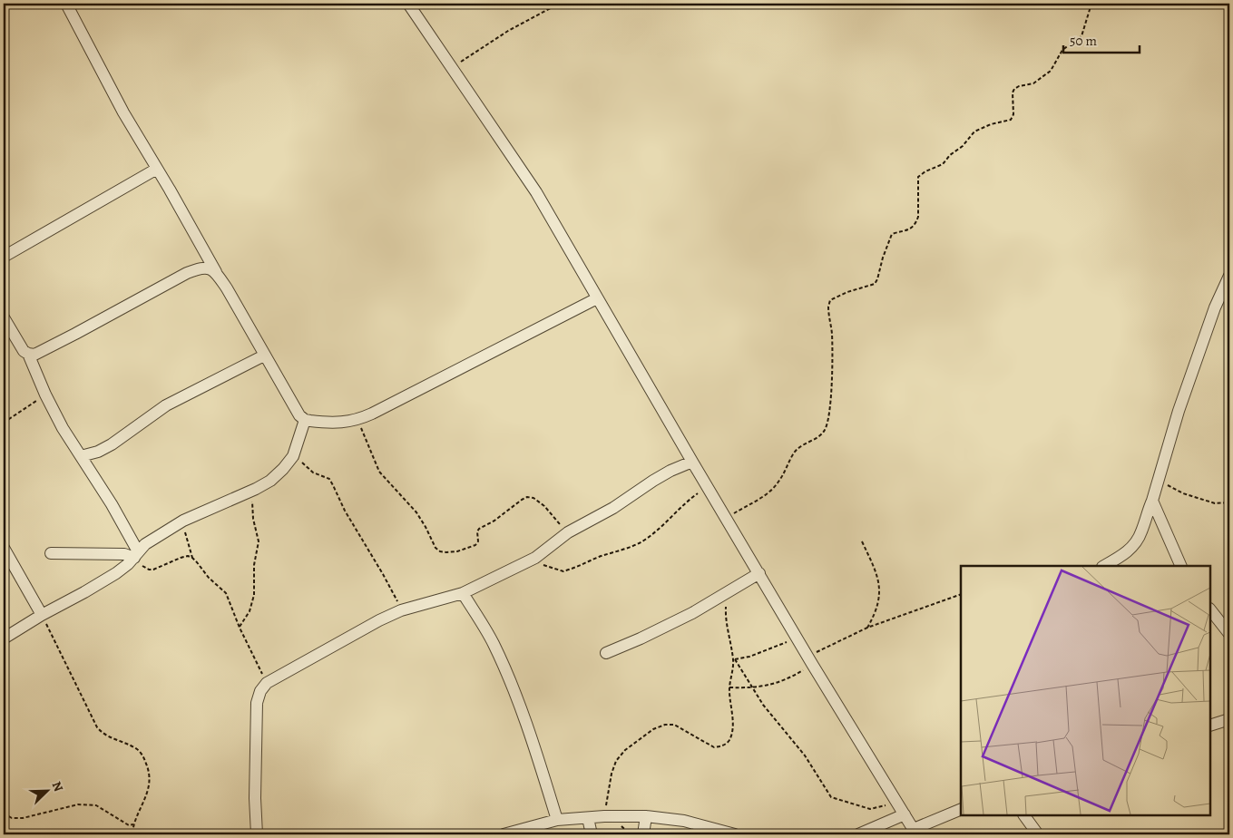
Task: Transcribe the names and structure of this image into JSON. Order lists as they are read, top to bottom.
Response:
{
  "scale_bar": "50 m",
  "north": "top right"
}
